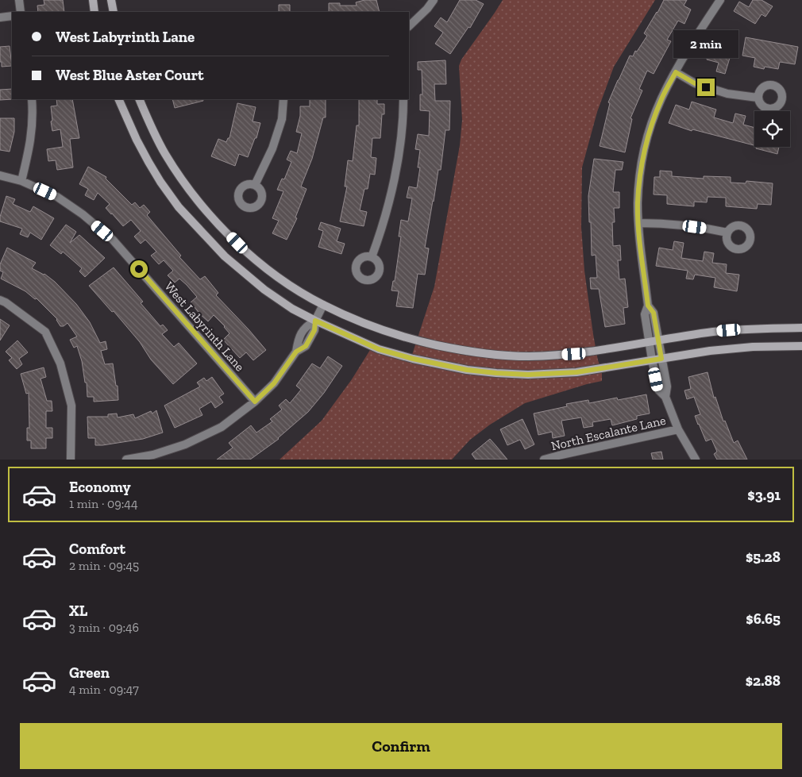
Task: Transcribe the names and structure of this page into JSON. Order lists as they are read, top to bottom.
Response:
{
  "streets": {
    "street": ["West Labyrinth Lane", "North Escalante Lane"]
  },
  "page": {
    "banner": ["West Labyrinth Lane", "West Blue Aster Court"],
    "bubble": "2 min",
    "list": [
      {
        "name": "Economy",
        "note": "1 min · 09:44",
        "value": "$3.91"
      },
      {
        "name": "Comfort",
        "note": "2 min · 09:45",
        "value": "$5.28"
      },
      {
        "name": "XL",
        "note": "3 min · 09:46",
        "value": "$6.65"
      },
      {
        "name": "Green",
        "note": "4 min · 09:47",
        "value": "$2.88"
      }
    ],
    "buttons": "Confirm"
  }
}
